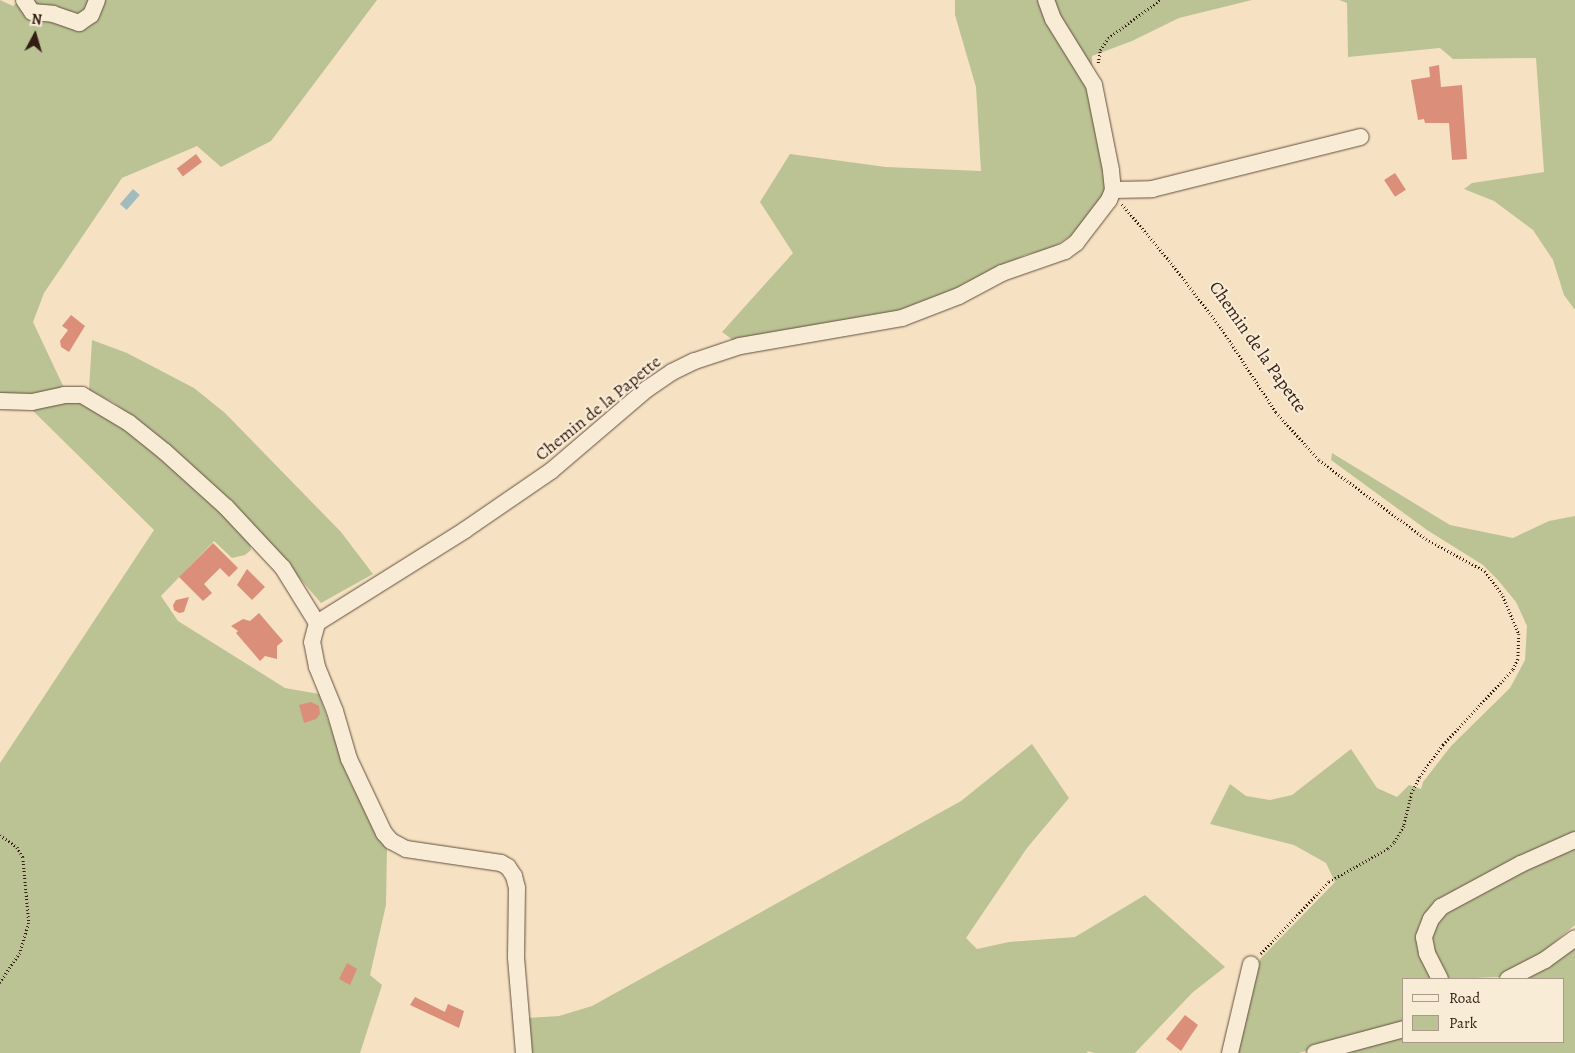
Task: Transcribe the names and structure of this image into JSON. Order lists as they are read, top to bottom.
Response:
{
  "streets": {
    "street": ["Chemin de la Papette"]
  },
  "legend": ["Road", "Park"],
  "north": "top"
}
